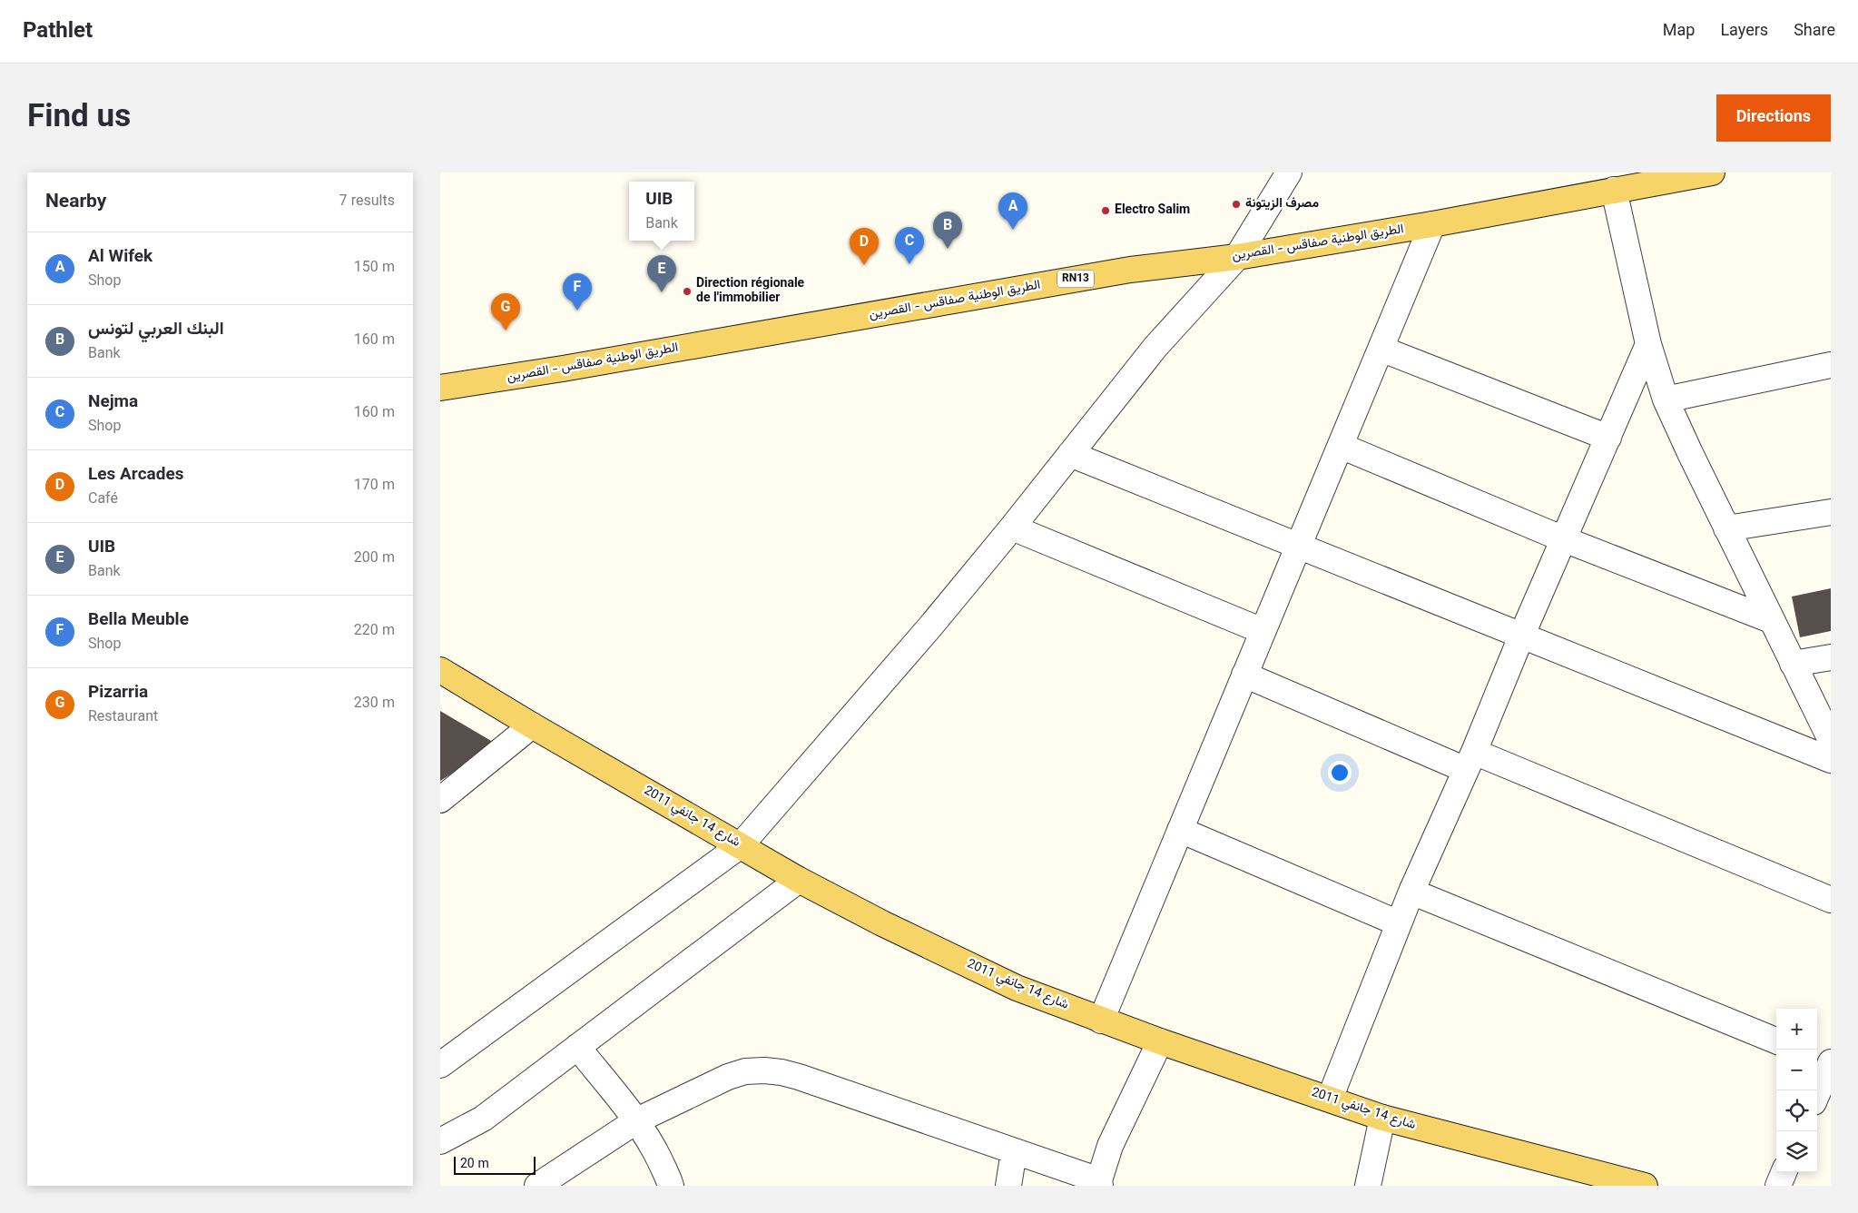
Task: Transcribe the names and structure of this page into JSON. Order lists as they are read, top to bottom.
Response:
{
  "streets": {
    "main road": ["الطريق الوطنية صفاقس - القصرين", "RN13", "شارع 14 جانفي 2011"]
  },
  "places": ["مصرف الزيتونة", "Electro Salim", "Direction régionale de l'immobilier"],
  "scale_bar": "20 m",
  "page": {
    "header": "Pathlet",
    "nav": ["Map", "Layers", "Share"],
    "title": "Find us",
    "buttons": "Directions",
    "heading": ["Nearby", "7 results"],
    "popup": ["UIB", "Bank"],
    "pins": [
      "A",
      "B",
      "C",
      "D",
      "E",
      "F",
      "G"
    ],
    "list": [
      {
        "mark": "A",
        "name": "Al Wifek",
        "note": "Shop",
        "value": "150 m"
      },
      {
        "mark": "B",
        "name": "البنك العربي لتونس",
        "note": "Bank",
        "value": "160 m"
      },
      {
        "mark": "C",
        "name": "Nejma",
        "note": "Shop",
        "value": "160 m"
      },
      {
        "mark": "D",
        "name": "Les Arcades",
        "note": "Café",
        "value": "170 m"
      },
      {
        "mark": "E",
        "name": "UIB",
        "note": "Bank",
        "value": "200 m"
      },
      {
        "mark": "F",
        "name": "Bella Meuble",
        "note": "Shop",
        "value": "220 m"
      },
      {
        "mark": "G",
        "name": "Pizarria",
        "note": "Restaurant",
        "value": "230 m"
      }
    ],
    "map_buttons": ["+", "−"],
    "scale": "20 m"
  }
}
